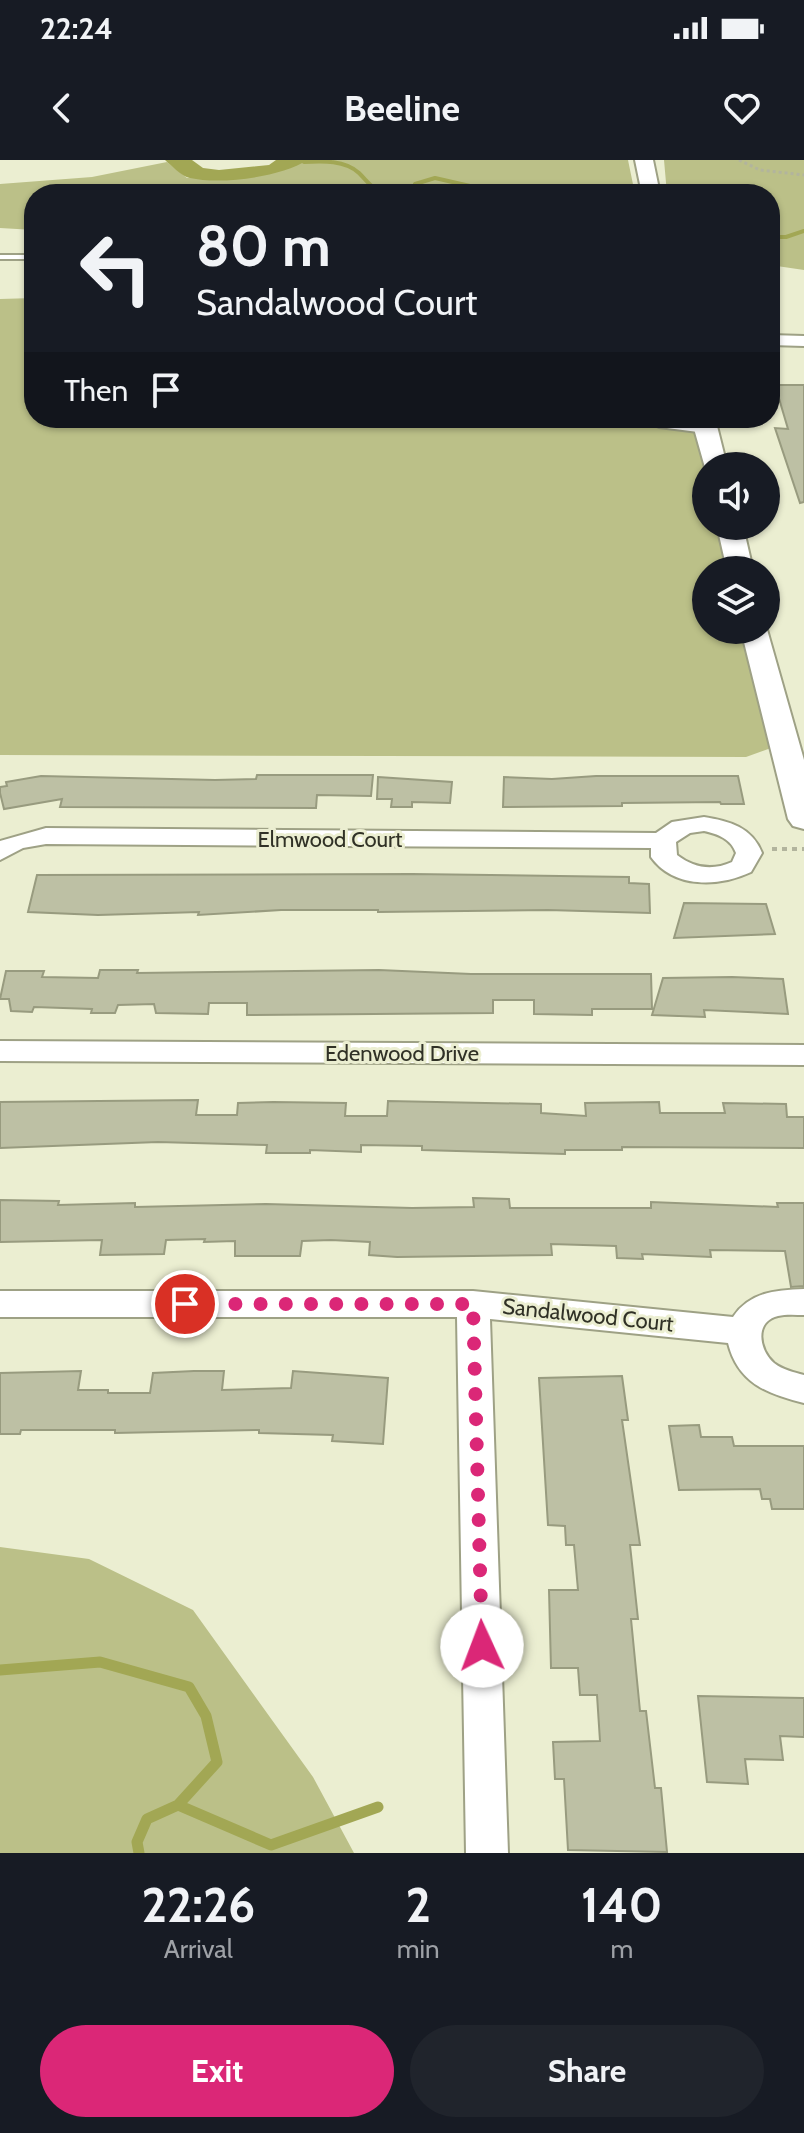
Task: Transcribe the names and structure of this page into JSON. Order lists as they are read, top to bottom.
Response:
{
  "streets": {
    "street": ["Elmwood Court", "Edenwood Drive", "Sandalwood Court"]
  },
  "page": {
    "status": "22:24",
    "header": "Beeline",
    "turn": ["80 m", "Sandalwood Court"],
    "then": "Then",
    "eta": [
      "22:26",
      "Arrival",
      "2",
      "min",
      "140",
      "m"
    ],
    "buttons": ["Exit", "Share"]
  }
}
